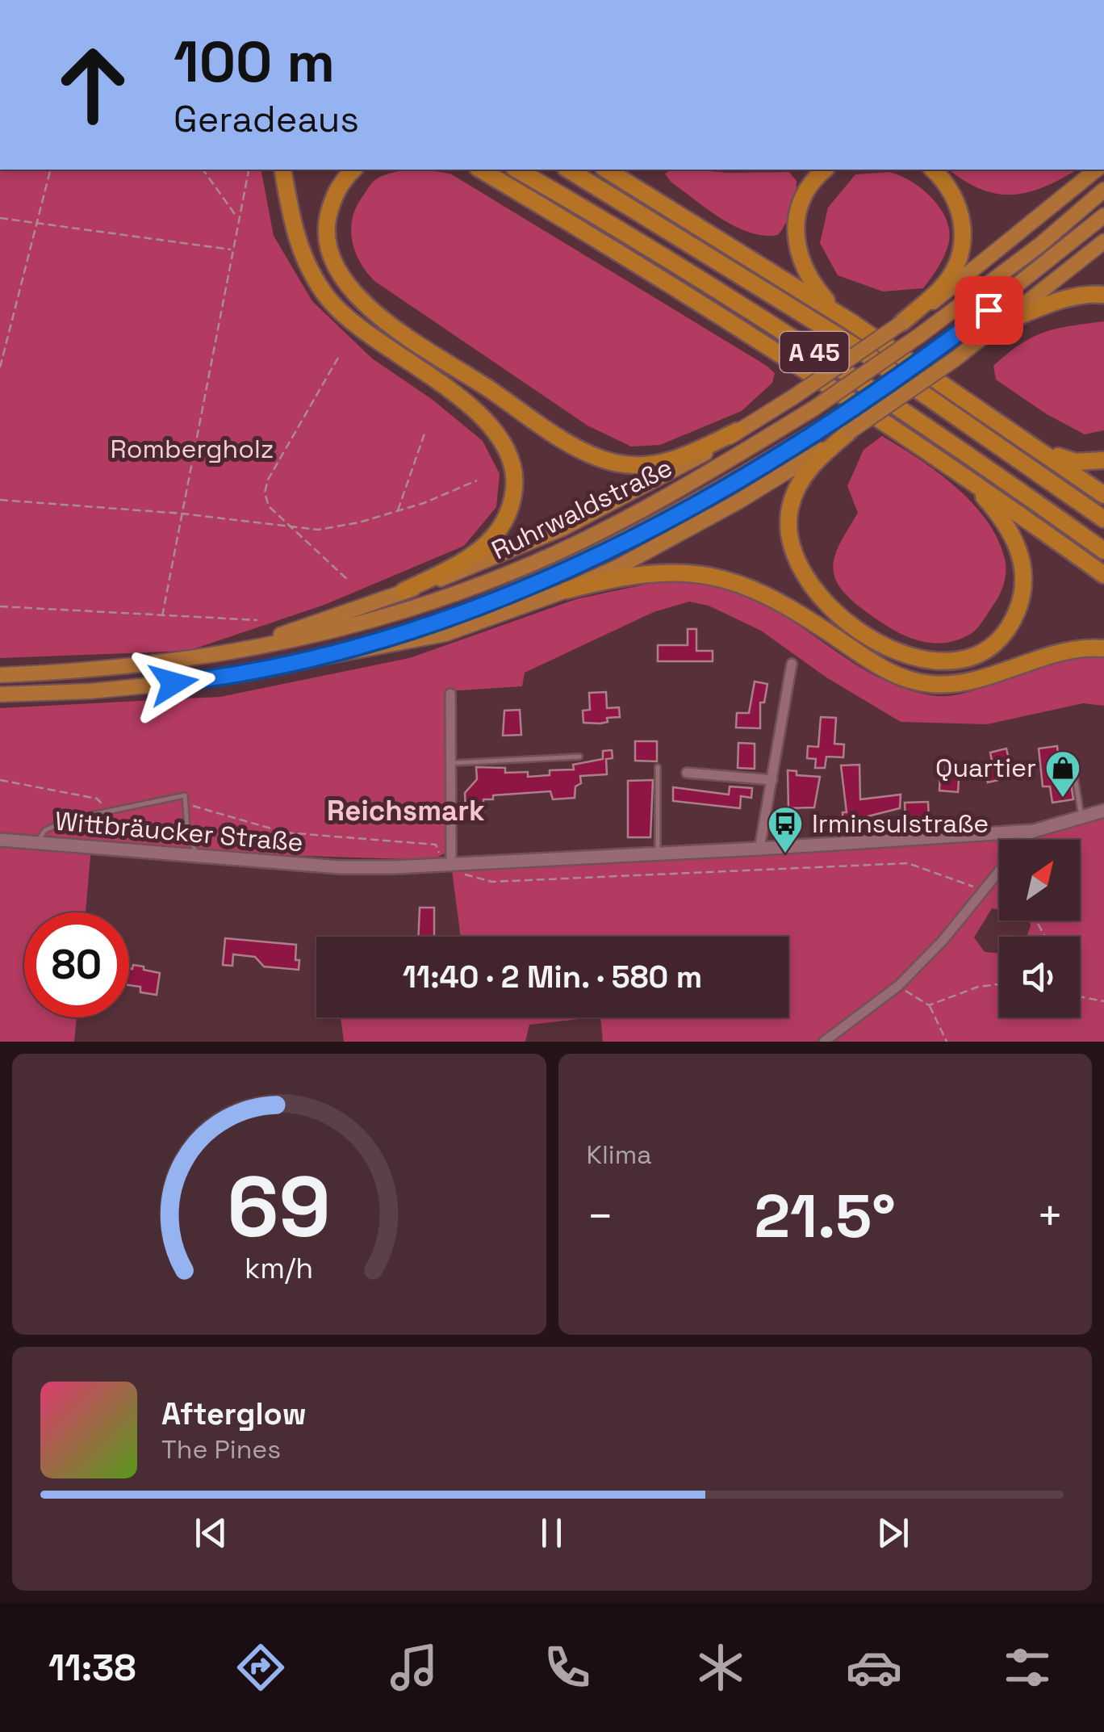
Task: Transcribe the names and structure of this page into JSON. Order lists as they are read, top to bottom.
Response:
{
  "streets": {
    "highway": ["A 45", "Ruhrwaldstraße"],
    "main road": ["Wittbräucker Straße"]
  },
  "districts": ["Reichsmark"],
  "parks": ["Rombergholz"],
  "places": {
    "shop": ["Quartier"],
    "bus stop": ["Irminsulstraße"]
  },
  "north": "top right",
  "page": {
    "turn": ["100 m", "Geradeaus"],
    "limit": "80",
    "trip": "11:40 · 2 Min. · 580 m",
    "tile": "Klima",
    "heat": ["−", "21.5°", "+"],
    "song": ["Afterglow", "The Pines"],
    "tabs": "11:38",
    "gauge": ["69", "km/h"]
  }
}
